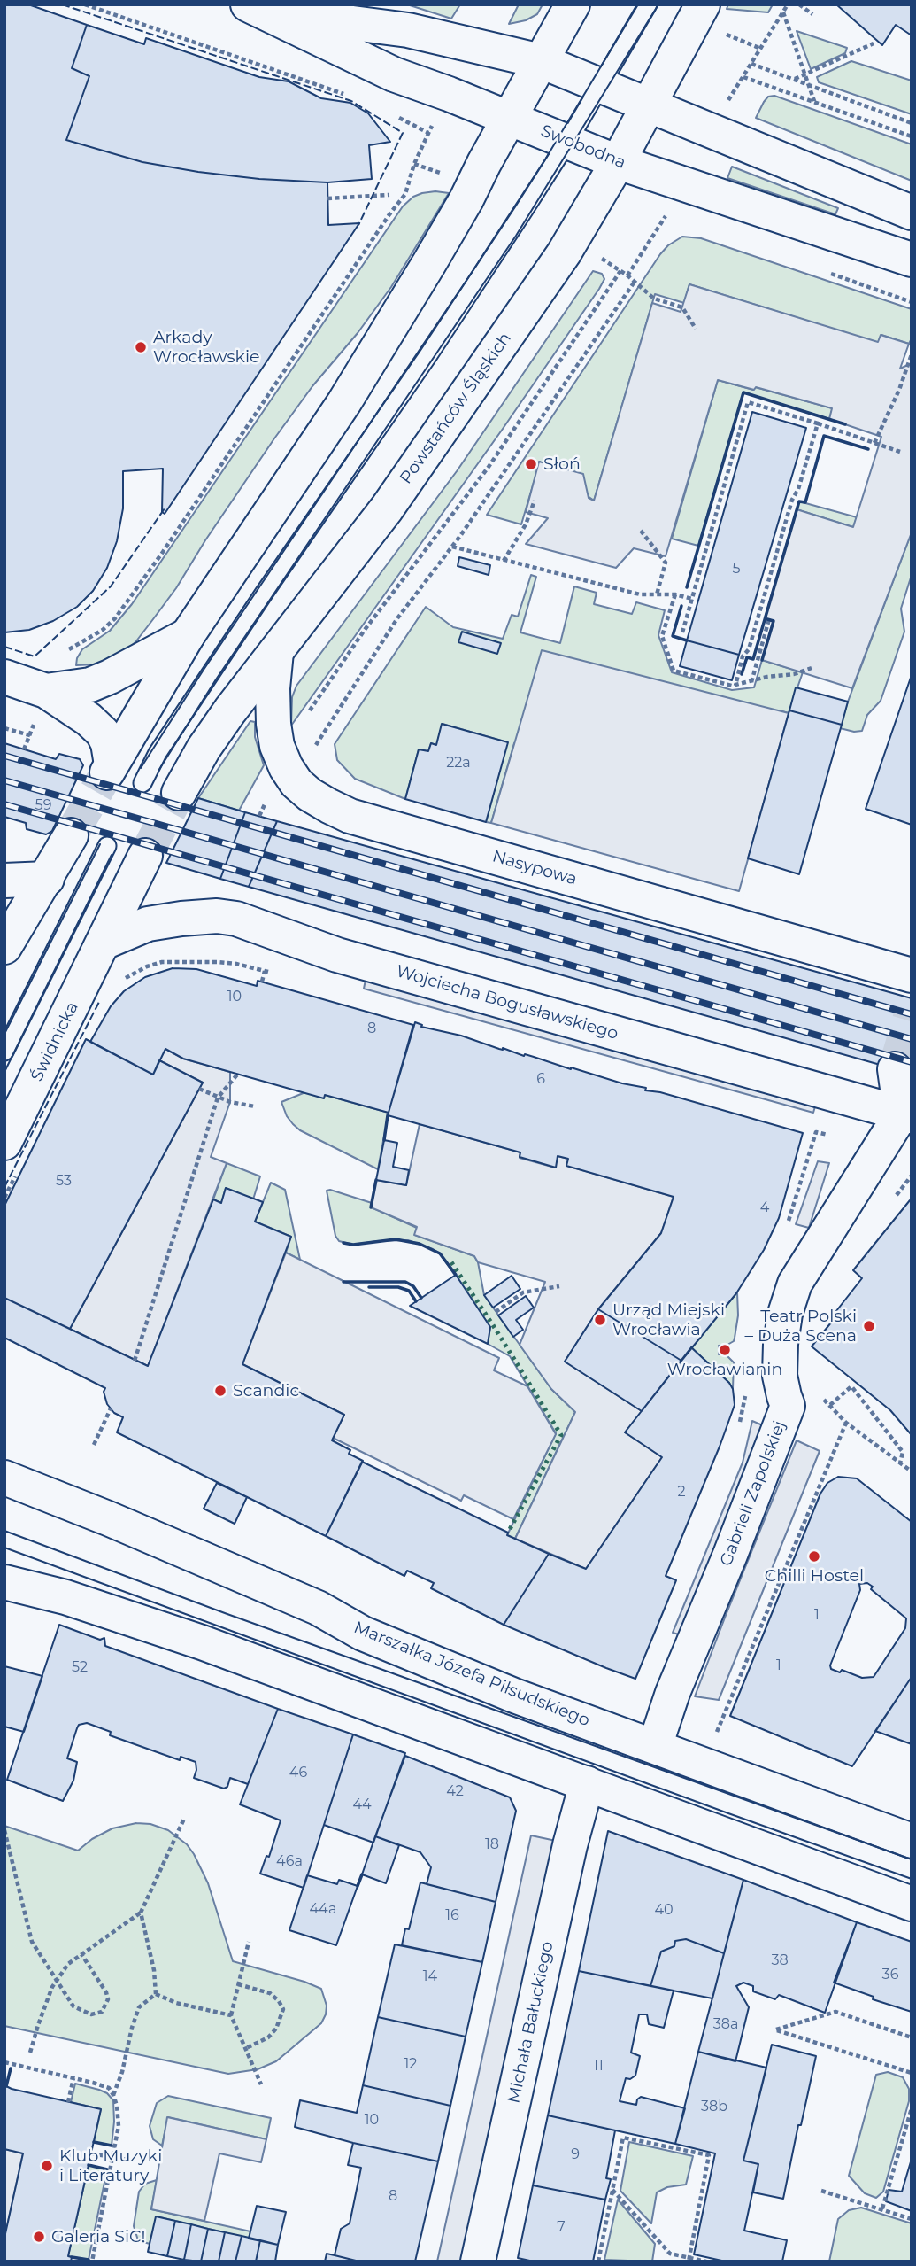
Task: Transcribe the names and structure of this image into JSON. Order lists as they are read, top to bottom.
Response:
{
  "streets": {
    "street": [
      "Swobodna",
      "Powstańców Śląskich",
      "Nasypowa",
      "Wojciecha Bogusławskiego",
      "Świdnicka",
      "Gabrieli Zapolskiej",
      "Marszałka Józefa Piłsudskiego",
      "Michała Bałuckiego"
    ]
  },
  "crossings": [
    ["Swobodna", "Powstańców Śląskich"],
    ["Powstańców Śląskich", "Nasypowa"],
    ["Wojciecha Bogusławskiego", "Świdnicka"],
    ["Wojciecha Bogusławskiego", "Gabrieli Zapolskiej"],
    ["Gabrieli Zapolskiej", "Marszałka Józefa Piłsudskiego"]
  ],
  "places": [
    "Arkady Wrocławskie",
    "Słoń",
    "Urząd Miejski Wrocławia",
    "Teatr Polski – Duża Scena",
    "Wrocławianin",
    "Scandic",
    "Chilli Hostel",
    "Klub Muzyki i Literatury",
    "Galeria SiC!"
  ],
  "house_numbers": [
    "5",
    "22a",
    "59",
    "10",
    "8",
    "6",
    "53",
    "4",
    "2",
    "1",
    "1",
    "52",
    "46",
    "42",
    "44",
    "18",
    "46a",
    "44a",
    "40",
    "16",
    "38",
    "36",
    "14",
    "38a",
    "12",
    "11",
    "38b",
    "10",
    "9",
    "8",
    "7"
  ]
}
